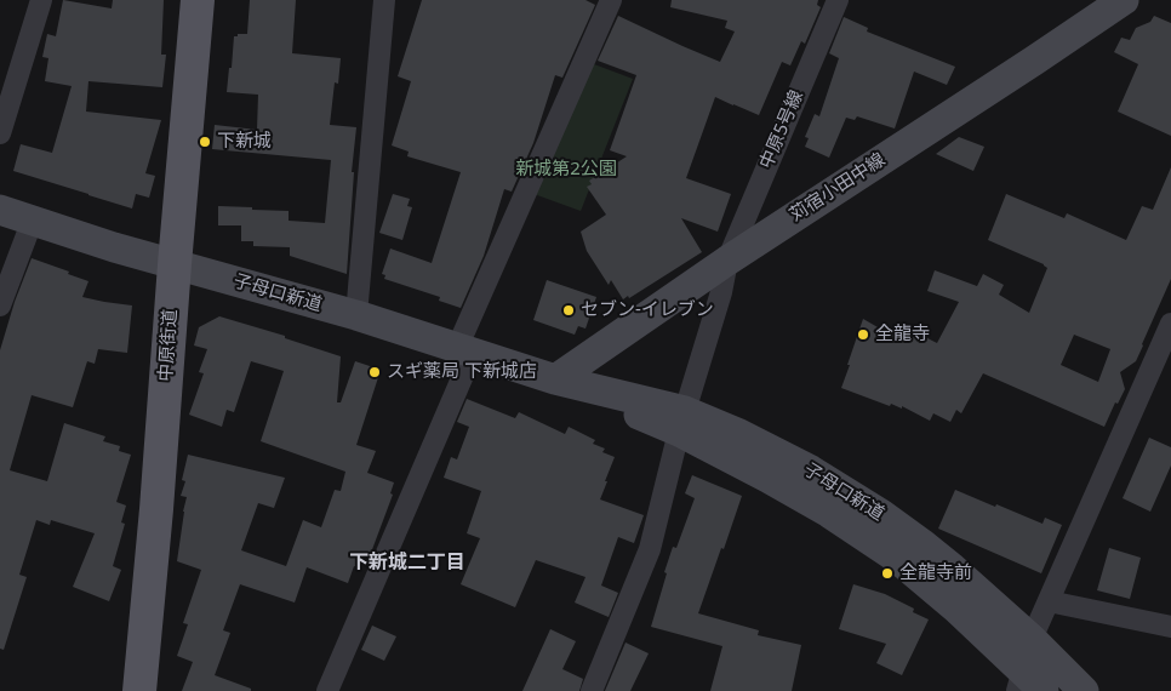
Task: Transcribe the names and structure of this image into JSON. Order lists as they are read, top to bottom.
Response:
{
  "streets": {
    "main road": ["中原街道"],
    "street": ["中原5号線", "苅宿小田中線", "子母口新道"]
  },
  "crossings": [
    ["中原5号線", "苅宿小田中線"],
    ["中原5号線", "子母口新道"],
    ["苅宿小田中線", "子母口新道"],
    ["子母口新道", "中原街道"]
  ],
  "districts": ["下新城二丁目"],
  "parks": ["新城第2公園"],
  "places": [
    "下新城",
    "セブン-イレブン",
    "全龍寺",
    "スギ薬局 下新城店",
    "全龍寺前"
  ]
}
